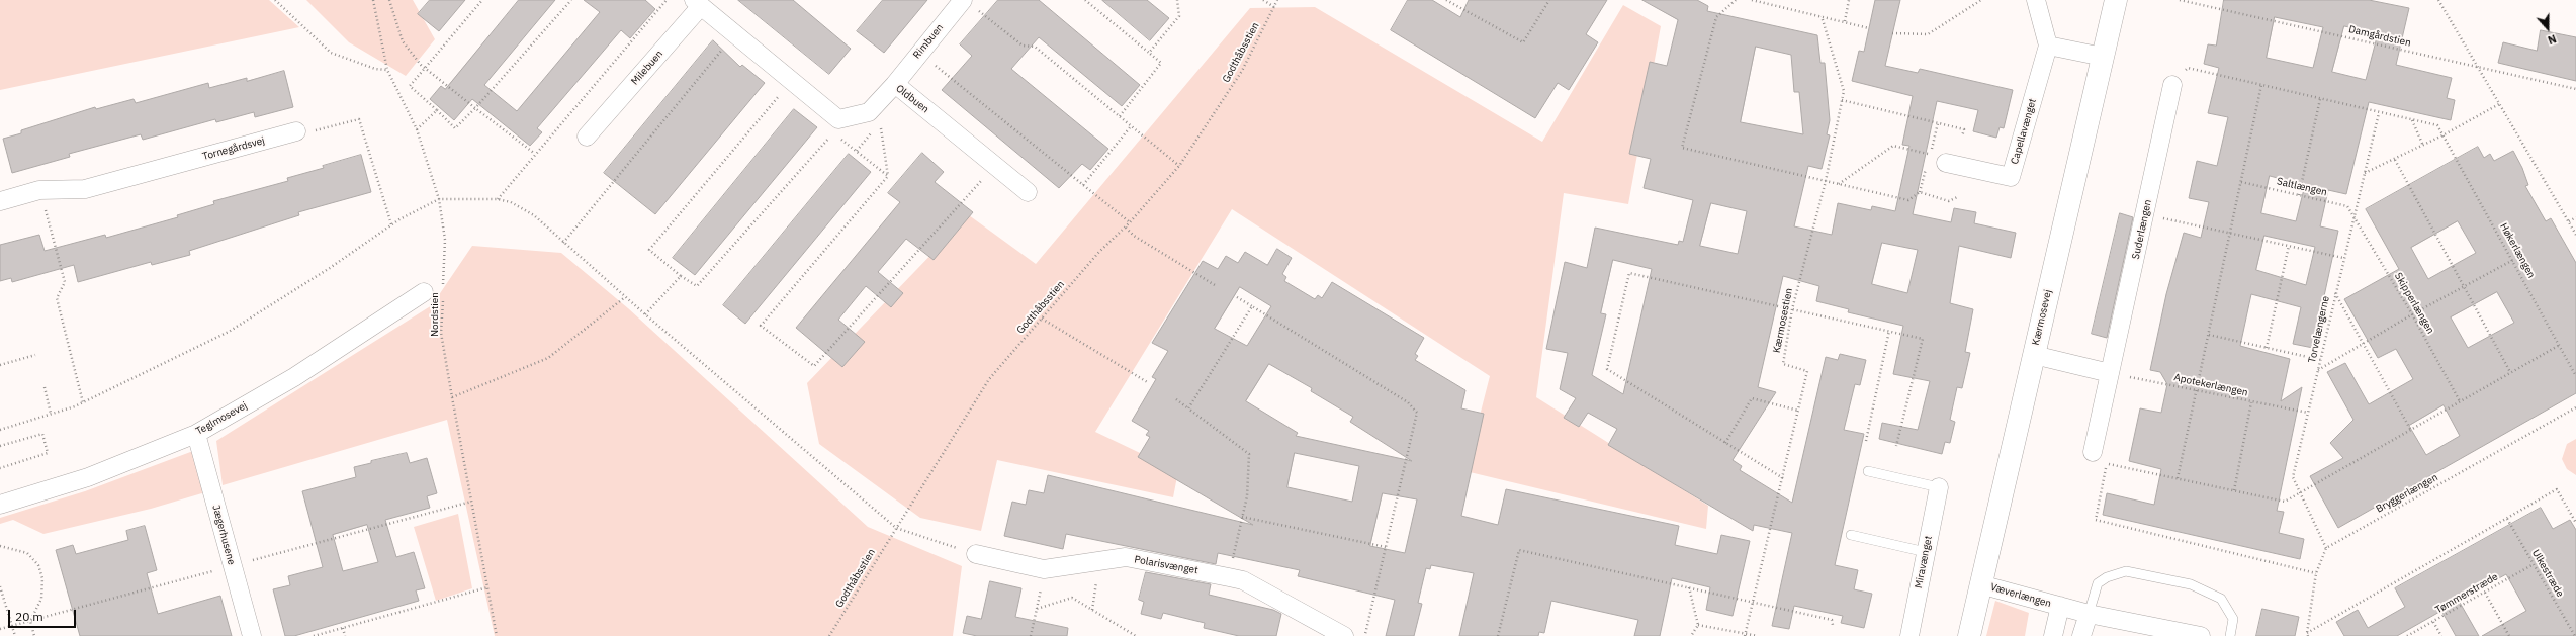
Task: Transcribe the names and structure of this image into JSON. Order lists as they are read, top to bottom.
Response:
{
  "streets": {
    "street": [
      "Rimbuen",
      "Milebuen",
      "Oldbuen",
      "Capellavænget",
      "Tornegårdsvej",
      "Suderlængen",
      "Kærmosevej",
      "Teglmosevej",
      "Jægerhusene",
      "Miravænget",
      "Polarisvænget",
      "Væverlængen"
    ],
    "path": [
      "Damgårdstien",
      "Godthåbsstien",
      "Saltlængen",
      "Høkerlængen",
      "Skipperlængen",
      "Nordstien",
      "Kærmosestien",
      "Torvelængerne",
      "Apotekerlængen",
      "Bryggerlængen",
      "Ulkestræde",
      "Tømmerstræde"
    ]
  },
  "crossings": [
    ["Rimbuen", "Oldbuen"],
    ["Milebuen", "Oldbuen"],
    ["Saltlængen", "Skipperlængen"],
    ["Saltlængen", "Torvelængerne"],
    ["Suderlængen", "Apotekerlængen"],
    ["Skipperlængen", "Torvelængerne"],
    ["Kærmosevej", "Væverlængen"],
    ["Torvelængerne", "Apotekerlængen"],
    ["Torvelængerne", "Bryggerlængen"],
    ["Teglmosevej", "Jægerhusene"],
    ["Ulkestræde", "Tømmerstræde"]
  ],
  "scale_bar": "20 m",
  "north": "bottom"
}
